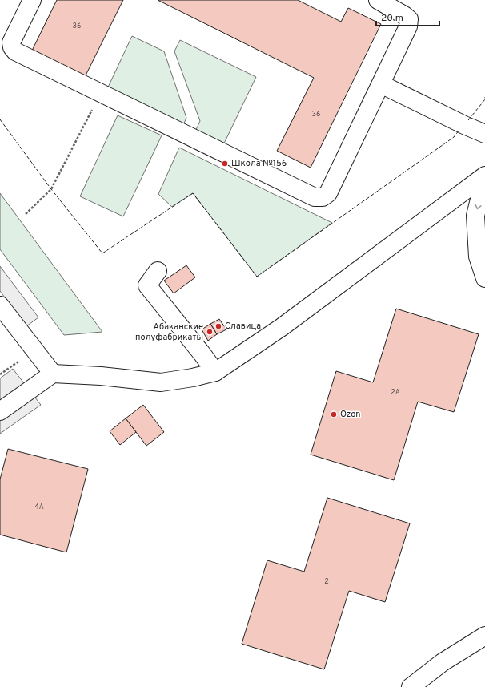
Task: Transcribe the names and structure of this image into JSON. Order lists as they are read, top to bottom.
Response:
{
  "places": [
    "Школа №156",
    "Славица",
    "Абаканские полуфабрикаты",
    "Ozon"
  ],
  "house_numbers": [
    "36",
    "36",
    "2А",
    "4А",
    "2"
  ],
  "scale_bar": "20 m"
}
